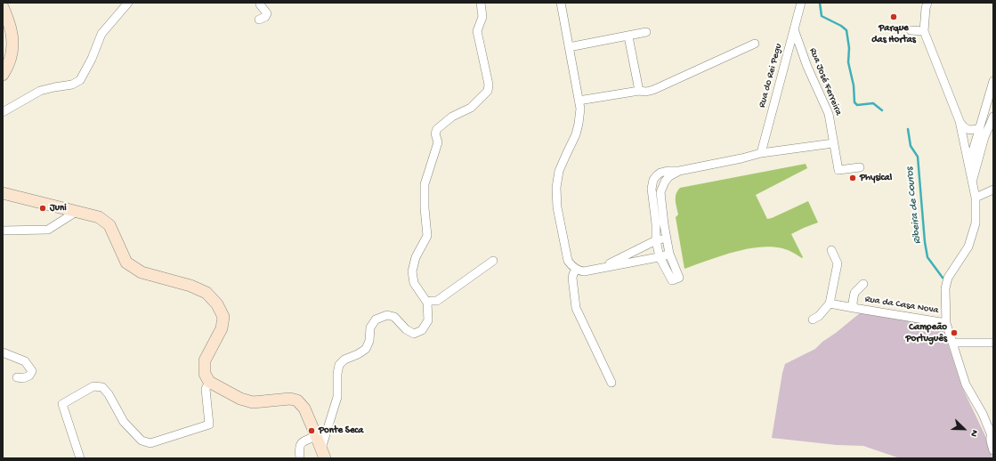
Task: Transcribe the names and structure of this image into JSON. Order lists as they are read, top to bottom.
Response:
{
  "streets": {
    "street": ["Rua do Rei Pegu", "Rua José Ferreira", "Rua da Casa Nova"]
  },
  "crossings": [
    ["Rua do Rei Pegu", "Rua José Ferreira"]
  ],
  "water": ["Ribeira de Couros"],
  "places": [
    "Parque das Hortas",
    "Physical",
    "Juni",
    "Campeão Português",
    "Ponte Seca"
  ],
  "north": "bottom right"
}
